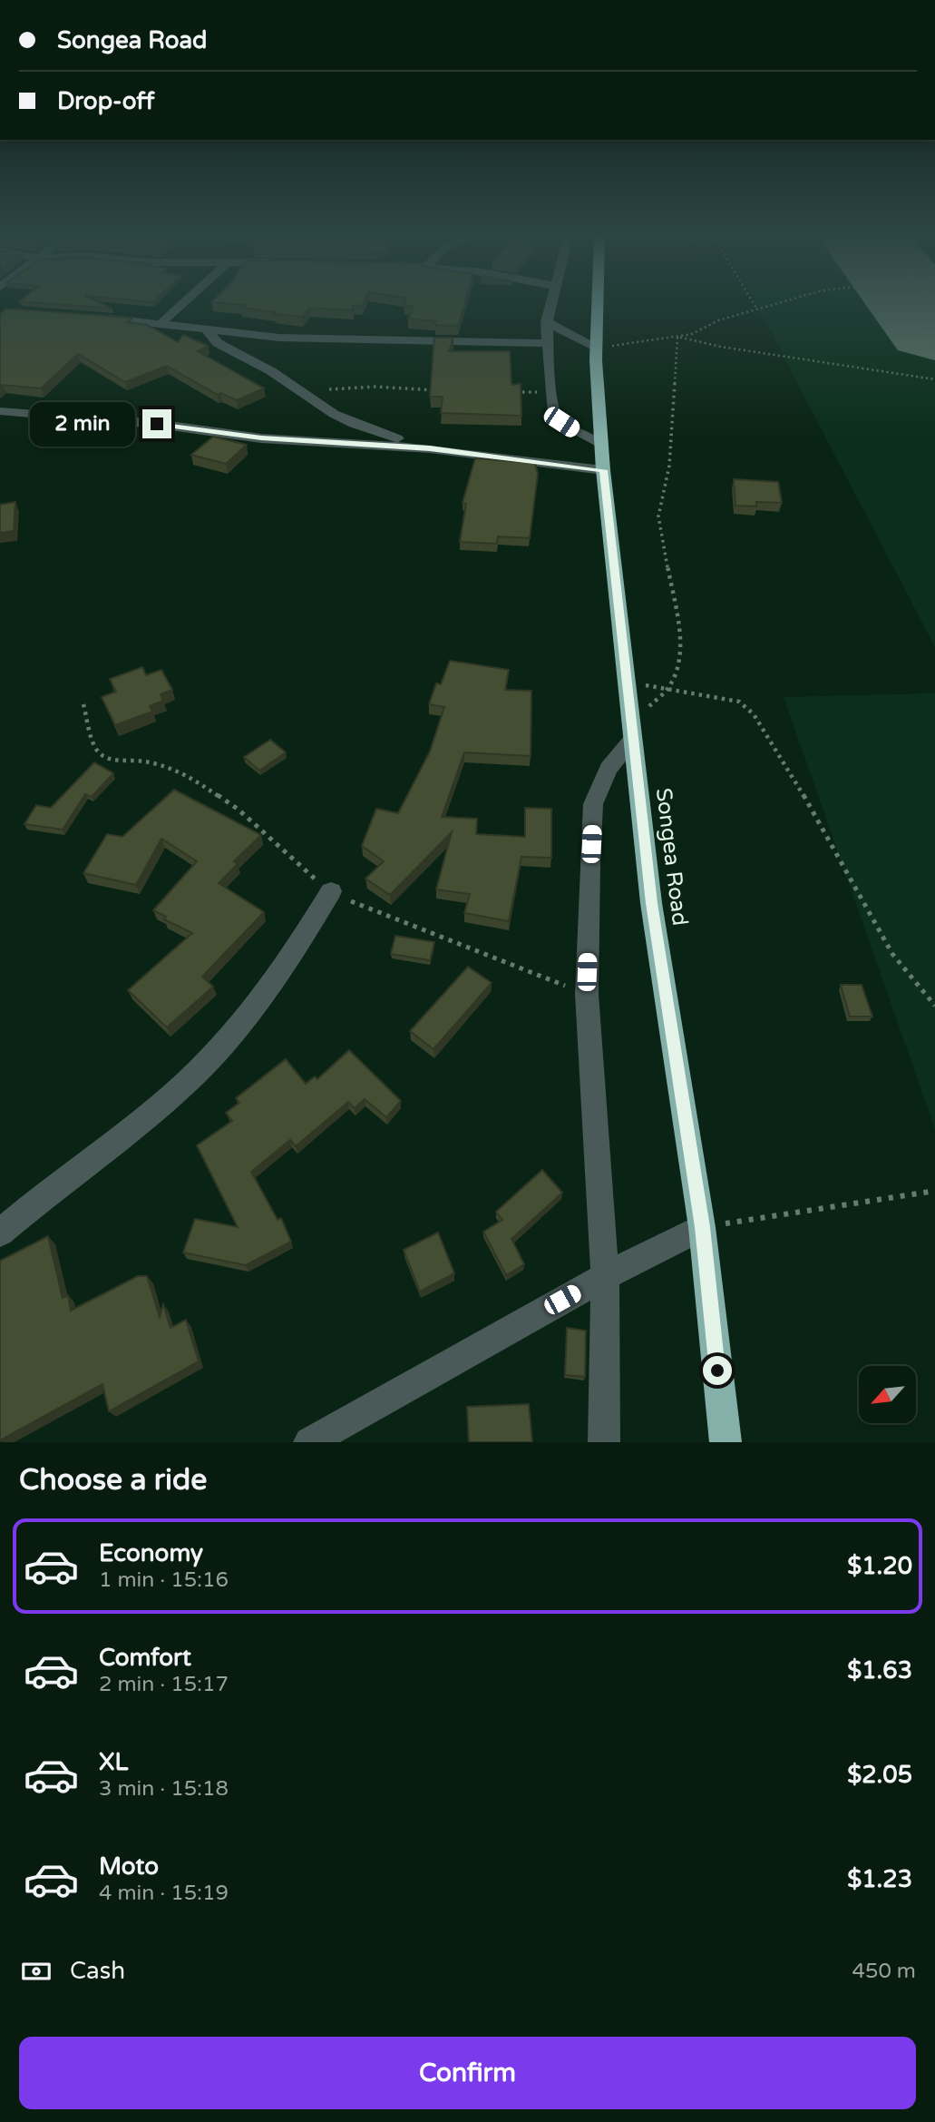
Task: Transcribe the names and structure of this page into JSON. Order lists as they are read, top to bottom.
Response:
{
  "streets": {
    "highway": ["Songea Road"]
  },
  "north": "bottom left",
  "page": {
    "banner": ["Songea Road", "Drop-off"],
    "bubble": "2 min",
    "heading": "Choose a ride",
    "list": [
      {
        "name": "Economy",
        "note": "1 min · 15:16",
        "value": "$1.20"
      },
      {
        "name": "Comfort",
        "note": "2 min · 15:17",
        "value": "$1.63"
      },
      {
        "name": "XL",
        "note": "3 min · 15:18",
        "value": "$2.05"
      },
      {
        "name": "Moto",
        "note": "4 min · 15:19",
        "value": "$1.23"
      }
    ],
    "pay": ["Cash", "450 m"],
    "buttons": "Confirm"
  }
}
